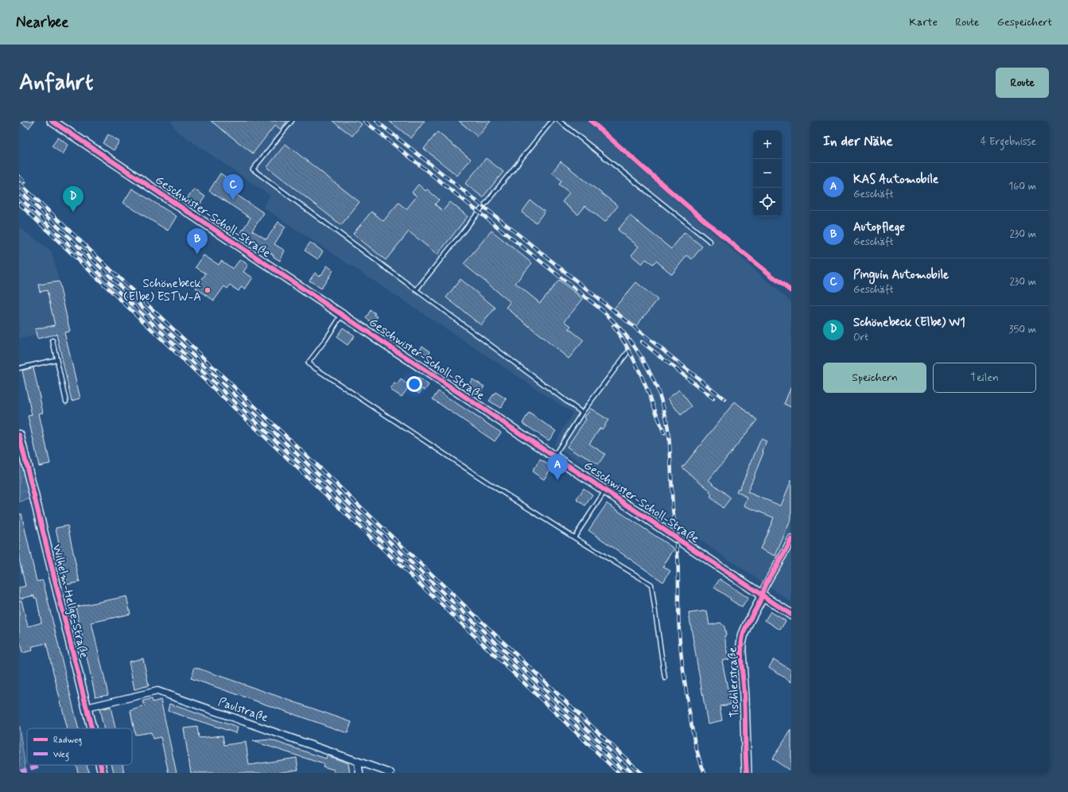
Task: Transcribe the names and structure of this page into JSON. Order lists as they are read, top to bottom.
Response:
{
  "streets": {
    "street": [
      "Geschwister-Scholl-Straße",
      "Wilhelm-Hellge-Straße",
      "Tischlerstraße",
      "Paulstraße"
    ]
  },
  "crossings": [
    ["Geschwister-Scholl-Straße", "Tischlerstraße"],
    ["Wilhelm-Hellge-Straße", "Paulstraße"]
  ],
  "places": ["Schönebeck (Elbe) ESTW-A"],
  "legend": ["Radweg", "Weg"],
  "page": {
    "header": "Nearbee",
    "nav": ["Karte", "Route", "Gespeichert"],
    "buttons": [
      "Route",
      ["Speichern", "Teilen"]
    ],
    "title": "Anfahrt",
    "heading": ["In der Nähe", "4 Ergebnisse"],
    "map_buttons": ["+", "−"],
    "list": [
      {
        "mark": "A",
        "name": "KAS Automobile",
        "note": "Geschäft",
        "value": "160 m"
      },
      {
        "mark": "B",
        "name": "Autopflege",
        "note": "Geschäft",
        "value": "230 m"
      },
      {
        "mark": "C",
        "name": "Pinguin Automobile",
        "note": "Geschäft",
        "value": "230 m"
      },
      {
        "mark": "D",
        "name": "Schönebeck (Elbe) W1",
        "note": "Ort",
        "value": "350 m"
      }
    ],
    "pins": [
      "C",
      "D",
      "B",
      "A"
    ]
  }
}
